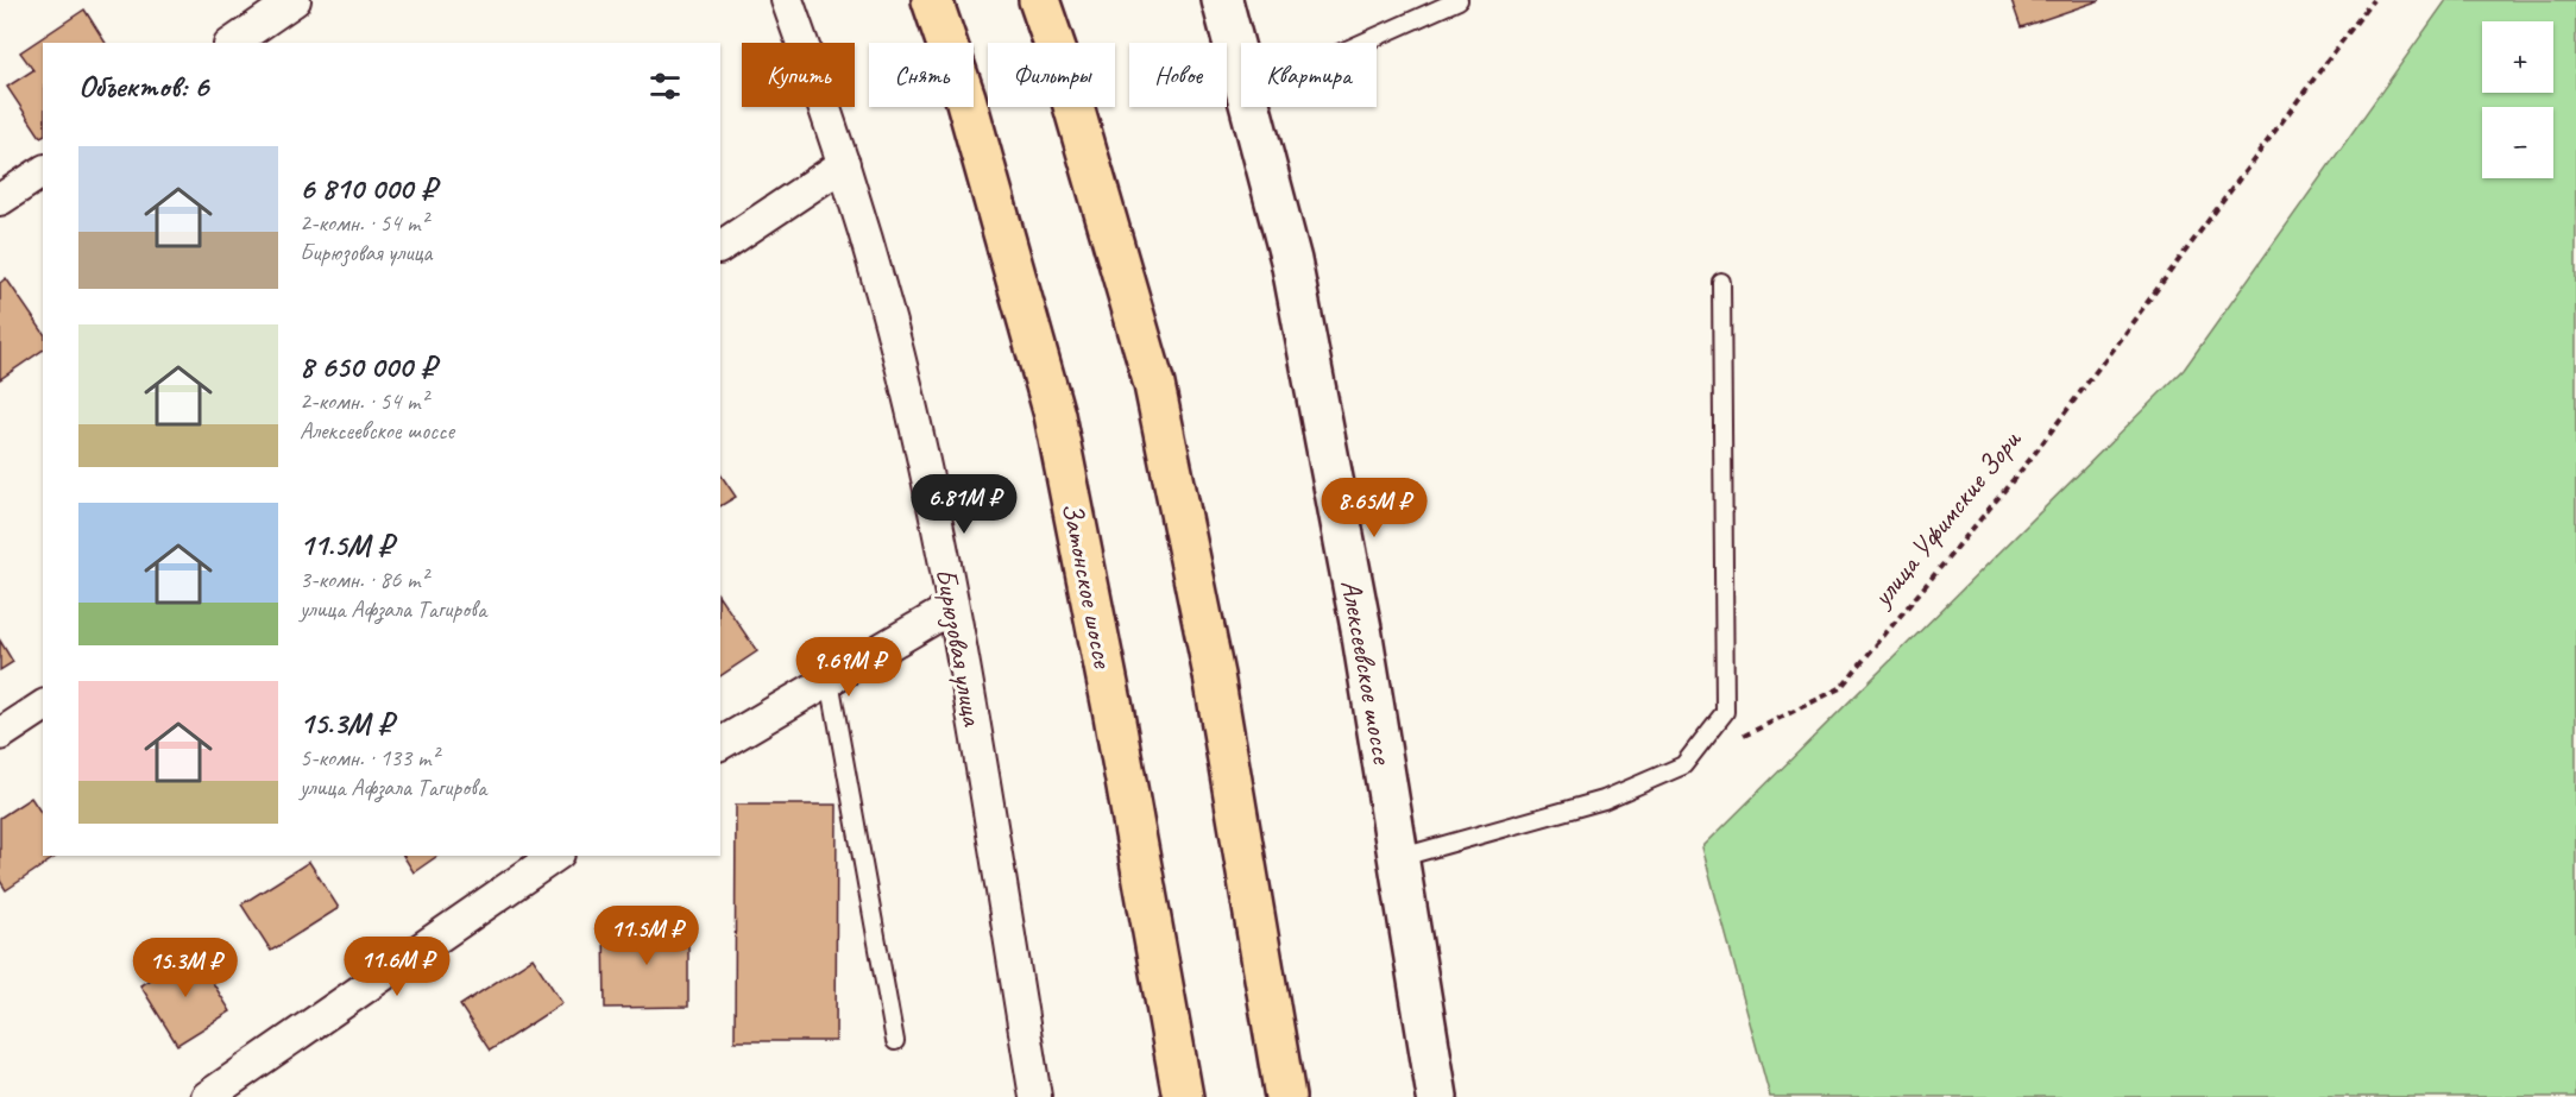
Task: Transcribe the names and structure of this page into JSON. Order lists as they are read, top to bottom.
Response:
{
  "streets": {
    "main road": ["Затонское шоссе", "Алексеевское шоссе"],
    "street": ["Бирюзовая улица"],
    "path": ["улица Уфимские Зори"]
  },
  "page": {
    "map_buttons": ["+", "−"],
    "chip": [
      "Купить",
      "Снять",
      "Фильтры",
      "Новое",
      "Квартира"
    ],
    "heading": "Объектов: 6",
    "list": [
      {
        "name": "6 810 000 ₽",
        "note": "2-комн. · 54 m² · Бирюзовая улица"
      },
      {
        "name": "8 650 000 ₽",
        "note": "2-комн. · 54 m² · Алексеевское шоссе"
      },
      {
        "name": "11.5M ₽",
        "note": "3-комн. · 86 m² · улица Афзала Тагирова"
      },
      {
        "name": "15.3M ₽",
        "note": "5-комн. · 133 m² · улица Афзала Тагирова"
      }
    ],
    "price": [
      "6.81M ₽",
      "8.65M ₽",
      "9.69M ₽",
      "11.5M ₽",
      "11.6M ₽",
      "15.3M ₽"
    ]
  }
}
